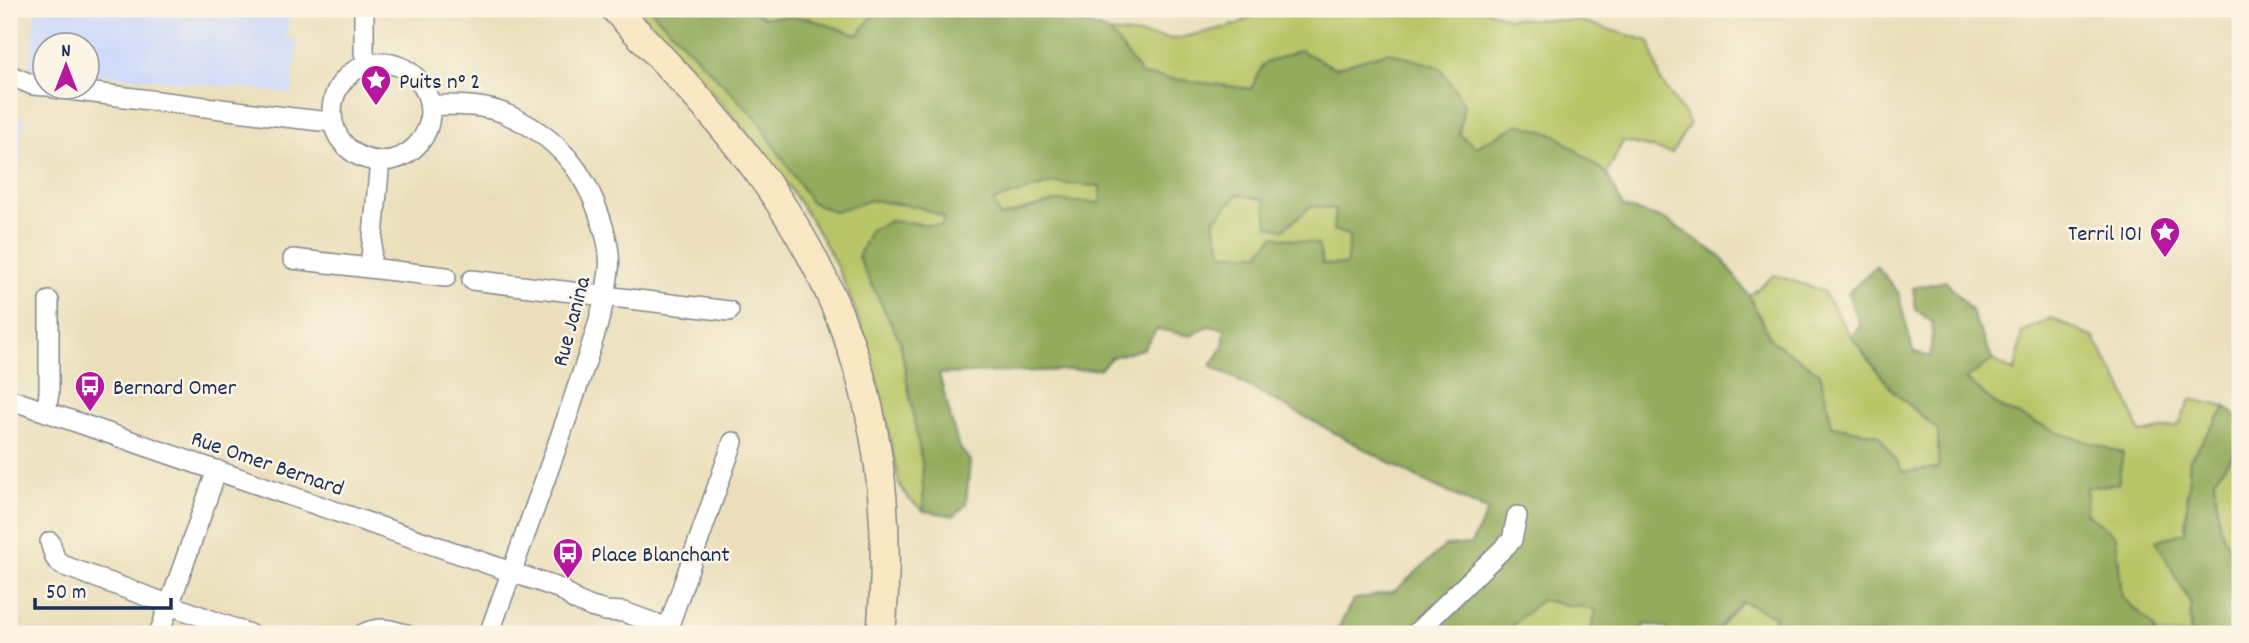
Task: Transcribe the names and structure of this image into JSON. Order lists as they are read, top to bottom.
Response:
{
  "streets": {
    "street": ["Rue Janina", "Rue Omer Bernard"]
  },
  "crossings": [
    ["Rue Janina", "Rue Omer Bernard"]
  ],
  "places": {
    "place": ["Puits n° 2", "Terril 101"],
    "bus stop": ["Bernard Omer", "Place Blanchant"]
  },
  "scale_bar": "50 m",
  "north": "top"
}
